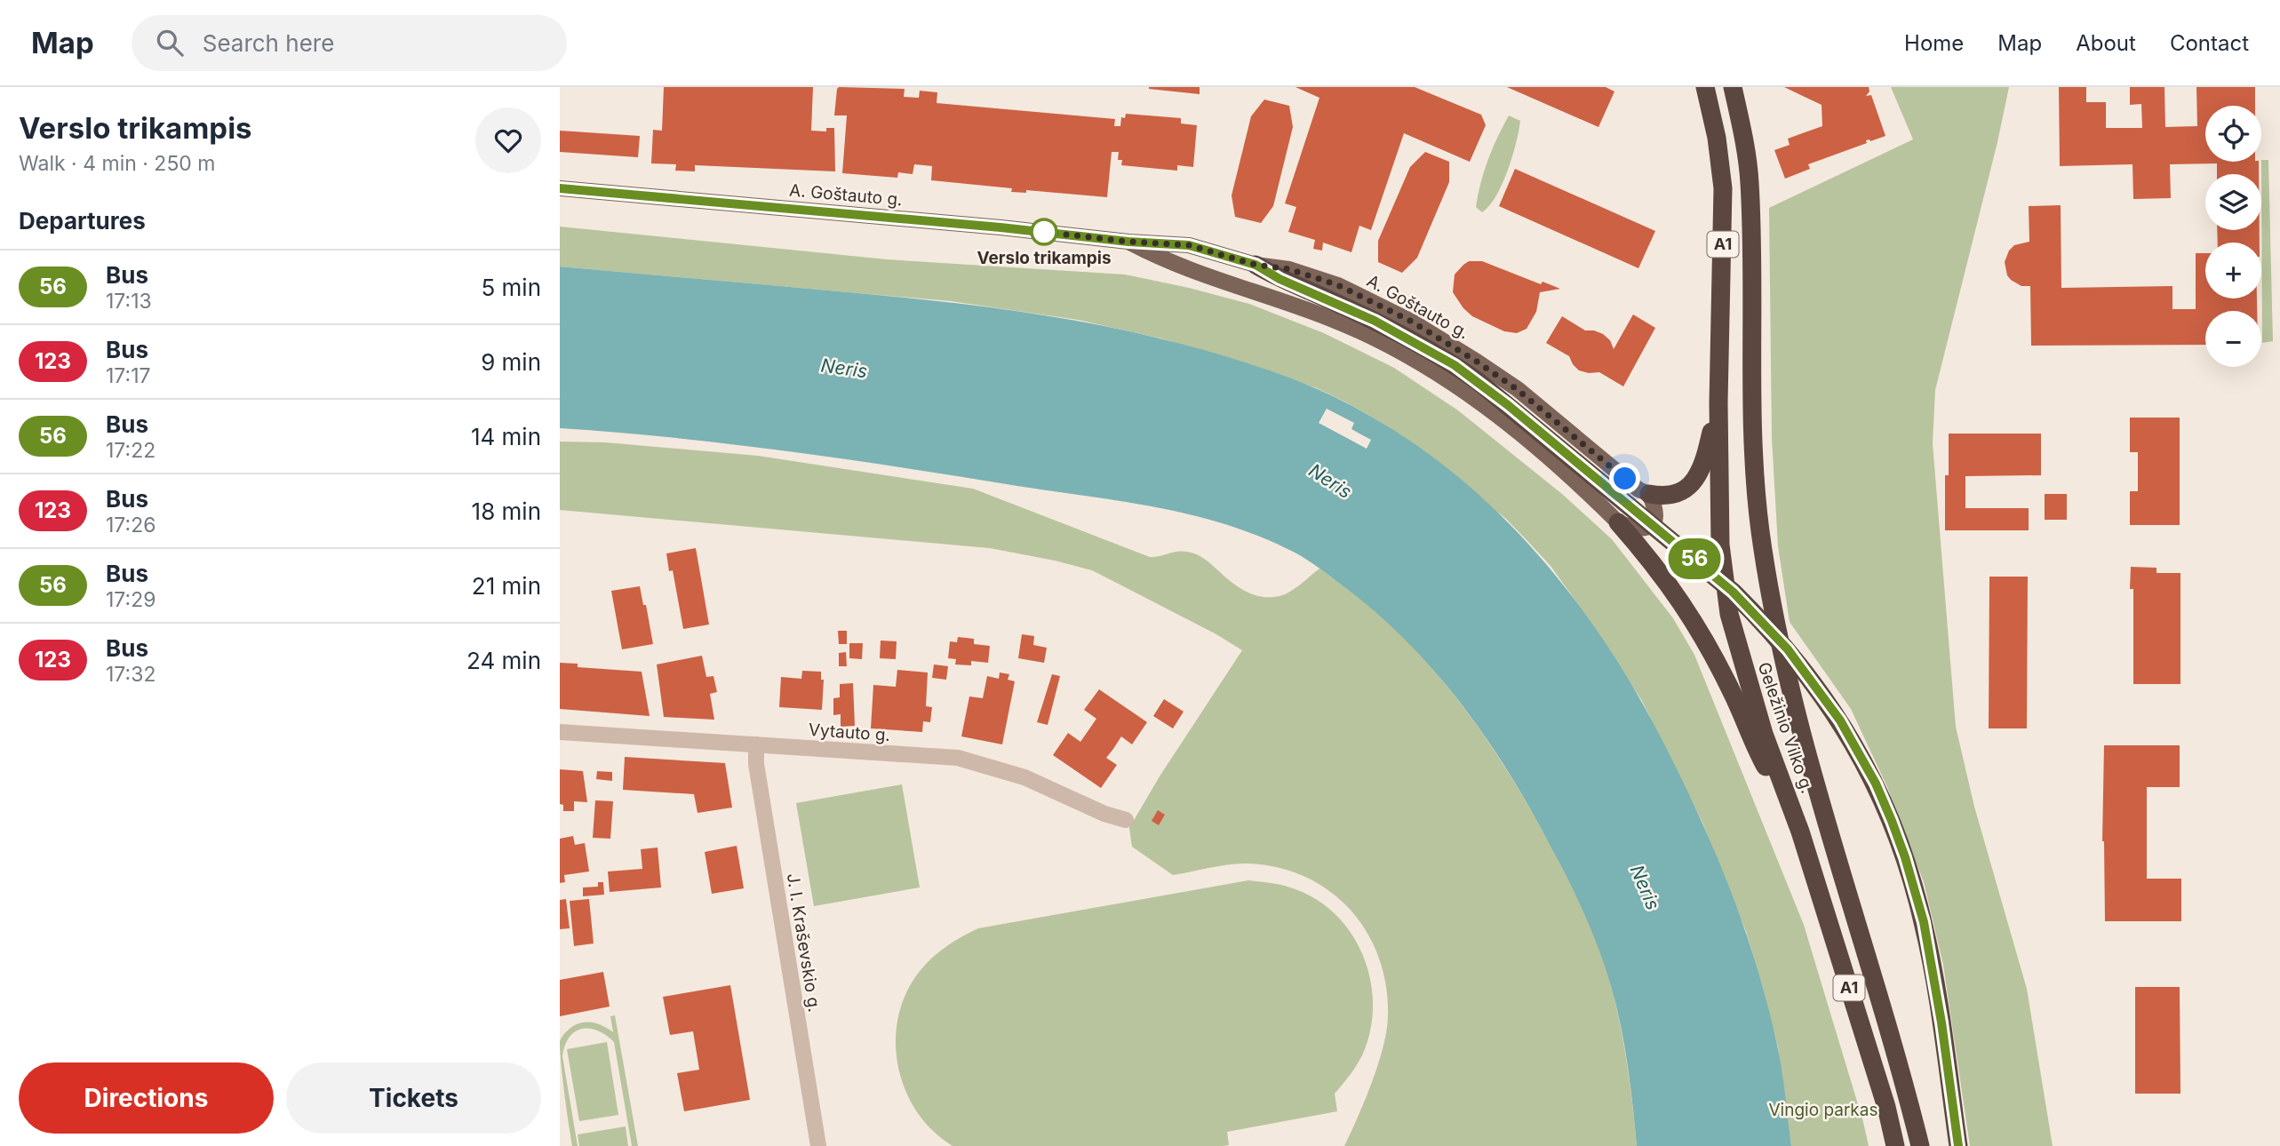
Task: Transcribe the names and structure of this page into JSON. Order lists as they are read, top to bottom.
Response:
{
  "streets": {
    "highway": ["A1", "Geležinio Vilko g."],
    "main road": ["A. Goštauto g."],
    "street": ["Vytauto g.", "J. I. Kraševskio g."]
  },
  "crossings": [
    ["Vytauto g.", "J. I. Kraševskio g."]
  ],
  "water": ["Neris"],
  "parks": ["Vingio parkas"],
  "places": ["Verslo trikampis"],
  "lines": ["bus line 56"],
  "page": {
    "header": "Map",
    "search": "Search here",
    "nav": [
      "Home",
      "Map",
      "About",
      "Contact"
    ],
    "heading": [
      ["Verslo trikampis", "Walk · 4 min · 250 m"],
      "Departures"
    ],
    "on_map": "56",
    "map_buttons": ["+", "−"],
    "list": [
      {
        "mark": "56",
        "name": "Bus",
        "note": "17:13",
        "value": "5 min"
      },
      {
        "mark": "123",
        "name": "Bus",
        "note": "17:17",
        "value": "9 min"
      },
      {
        "mark": "56",
        "name": "Bus",
        "note": "17:22",
        "value": "14 min"
      },
      {
        "mark": "123",
        "name": "Bus",
        "note": "17:26",
        "value": "18 min"
      },
      {
        "mark": "56",
        "name": "Bus",
        "note": "17:29",
        "value": "21 min"
      },
      {
        "mark": "123",
        "name": "Bus",
        "note": "17:32",
        "value": "24 min"
      }
    ],
    "buttons": ["Directions", "Tickets"]
  }
}
